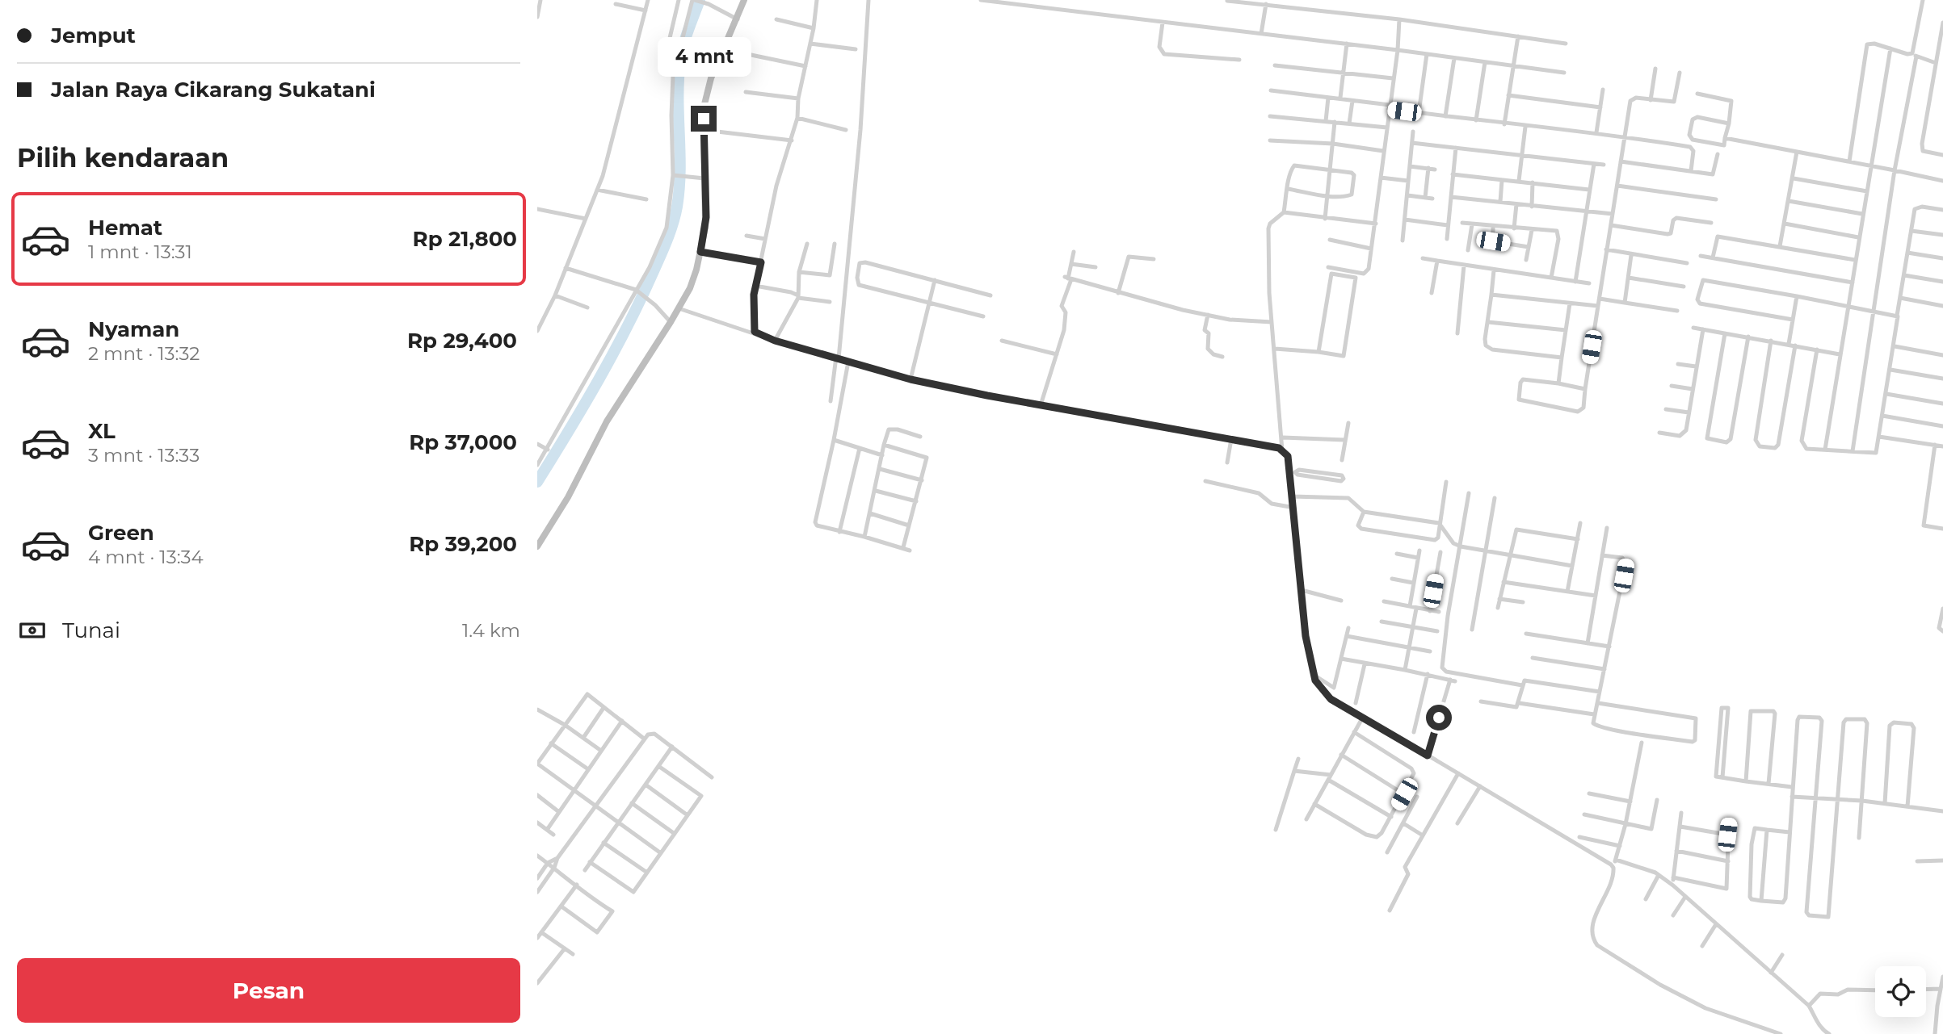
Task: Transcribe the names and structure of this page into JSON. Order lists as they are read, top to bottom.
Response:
{
  "page": {
    "banner": ["Jemput", "Jalan Raya Cikarang Sukatani"],
    "bubble": "4 mnt",
    "heading": "Pilih kendaraan",
    "list": [
      {
        "name": "Hemat",
        "note": "1 mnt · 13:31",
        "value": "Rp 21,800"
      },
      {
        "name": "Nyaman",
        "note": "2 mnt · 13:32",
        "value": "Rp 29,400"
      },
      {
        "name": "XL",
        "note": "3 mnt · 13:33",
        "value": "Rp 37,000"
      },
      {
        "name": "Green",
        "note": "4 mnt · 13:34",
        "value": "Rp 39,200"
      }
    ],
    "pay": ["Tunai", "1.4 km"],
    "buttons": "Pesan"
  }
}
